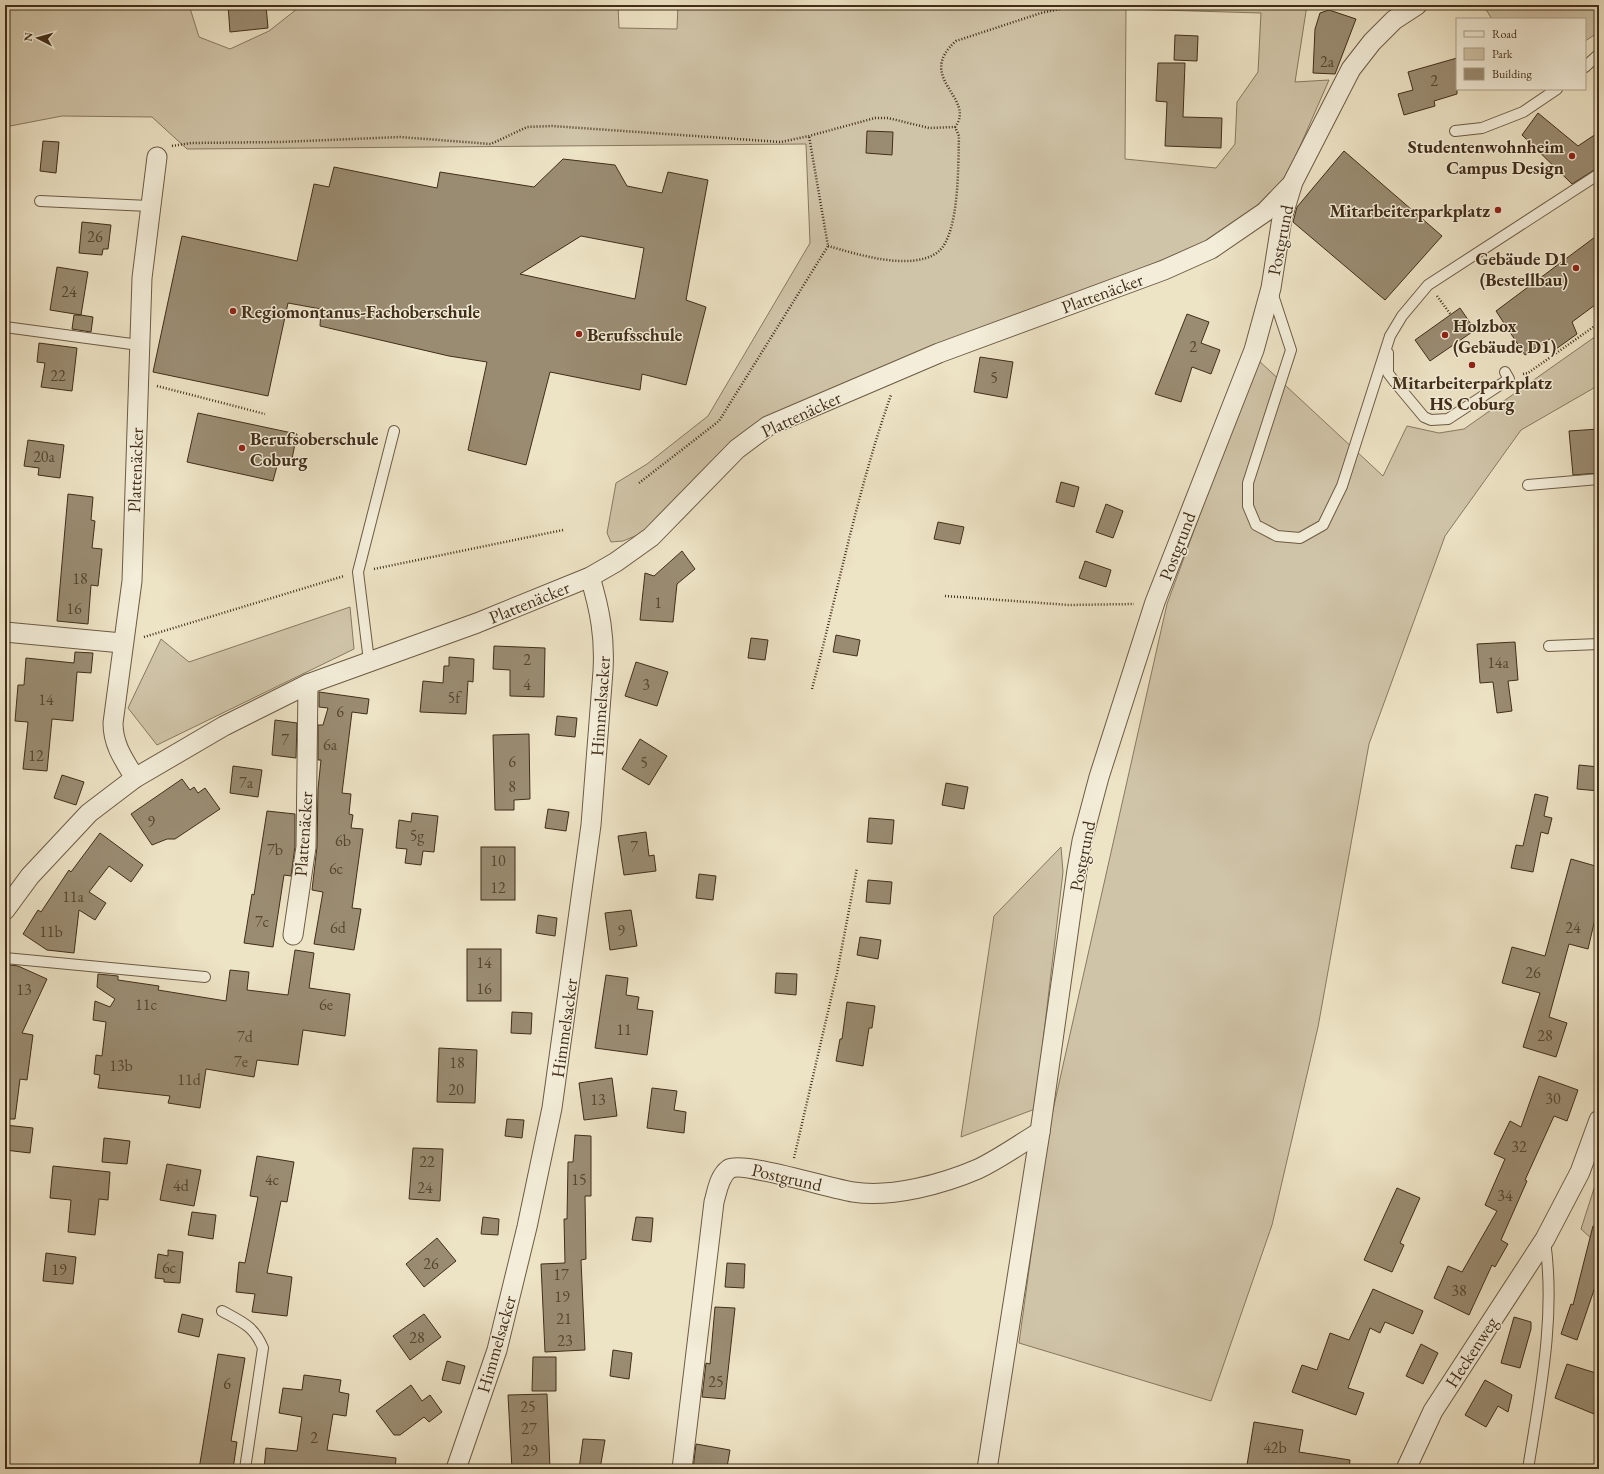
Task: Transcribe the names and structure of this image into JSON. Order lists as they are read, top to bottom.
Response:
{
  "streets": {
    "street": [
      "Postgrund",
      "Plattenäcker",
      "Himmelsacker",
      "Heckenweg"
    ]
  },
  "crossings": [
    ["Postgrund", "Plattenäcker"],
    ["Plattenäcker", "Himmelsacker"]
  ],
  "places": [
    "Studentenwohnheim Campus Design",
    "Mitarbeiterparkplatz",
    "Gebäude D1 (Bestellbau)",
    "Regiomontanus-Fachoberschule",
    "Berufsschule",
    "Holzbox (Gebäude D1)",
    "Mitarbeiterparkplatz HS Coburg",
    "Berufsoberschule Coburg"
  ],
  "house_numbers": [
    "2a",
    "2",
    "26",
    "24",
    "2",
    "22",
    "5",
    "20a",
    "18",
    "1",
    "16",
    "2",
    "14a",
    "4",
    "3",
    "5f",
    "14",
    "6",
    "7",
    "6a",
    "12",
    "6",
    "5",
    "7a",
    "8",
    "9",
    "5g",
    "6b",
    "7",
    "7b",
    "10",
    "6c",
    "12",
    "11a",
    "7c",
    "6d",
    "24",
    "9",
    "11b",
    "14",
    "26",
    "16",
    "13",
    "11c",
    "6e",
    "11",
    "28",
    "7d",
    "7e",
    "18",
    "13b",
    "11d",
    "20",
    "30",
    "13",
    "32",
    "22",
    "4c",
    "15",
    "4d",
    "24",
    "34",
    "26",
    "6c",
    "19",
    "17",
    "38",
    "19",
    "21",
    "28",
    "23",
    "25",
    "6",
    "25",
    "27",
    "2",
    "42b",
    "29"
  ],
  "legend": ["Road", "Park", "Building"],
  "north": "left"
}
